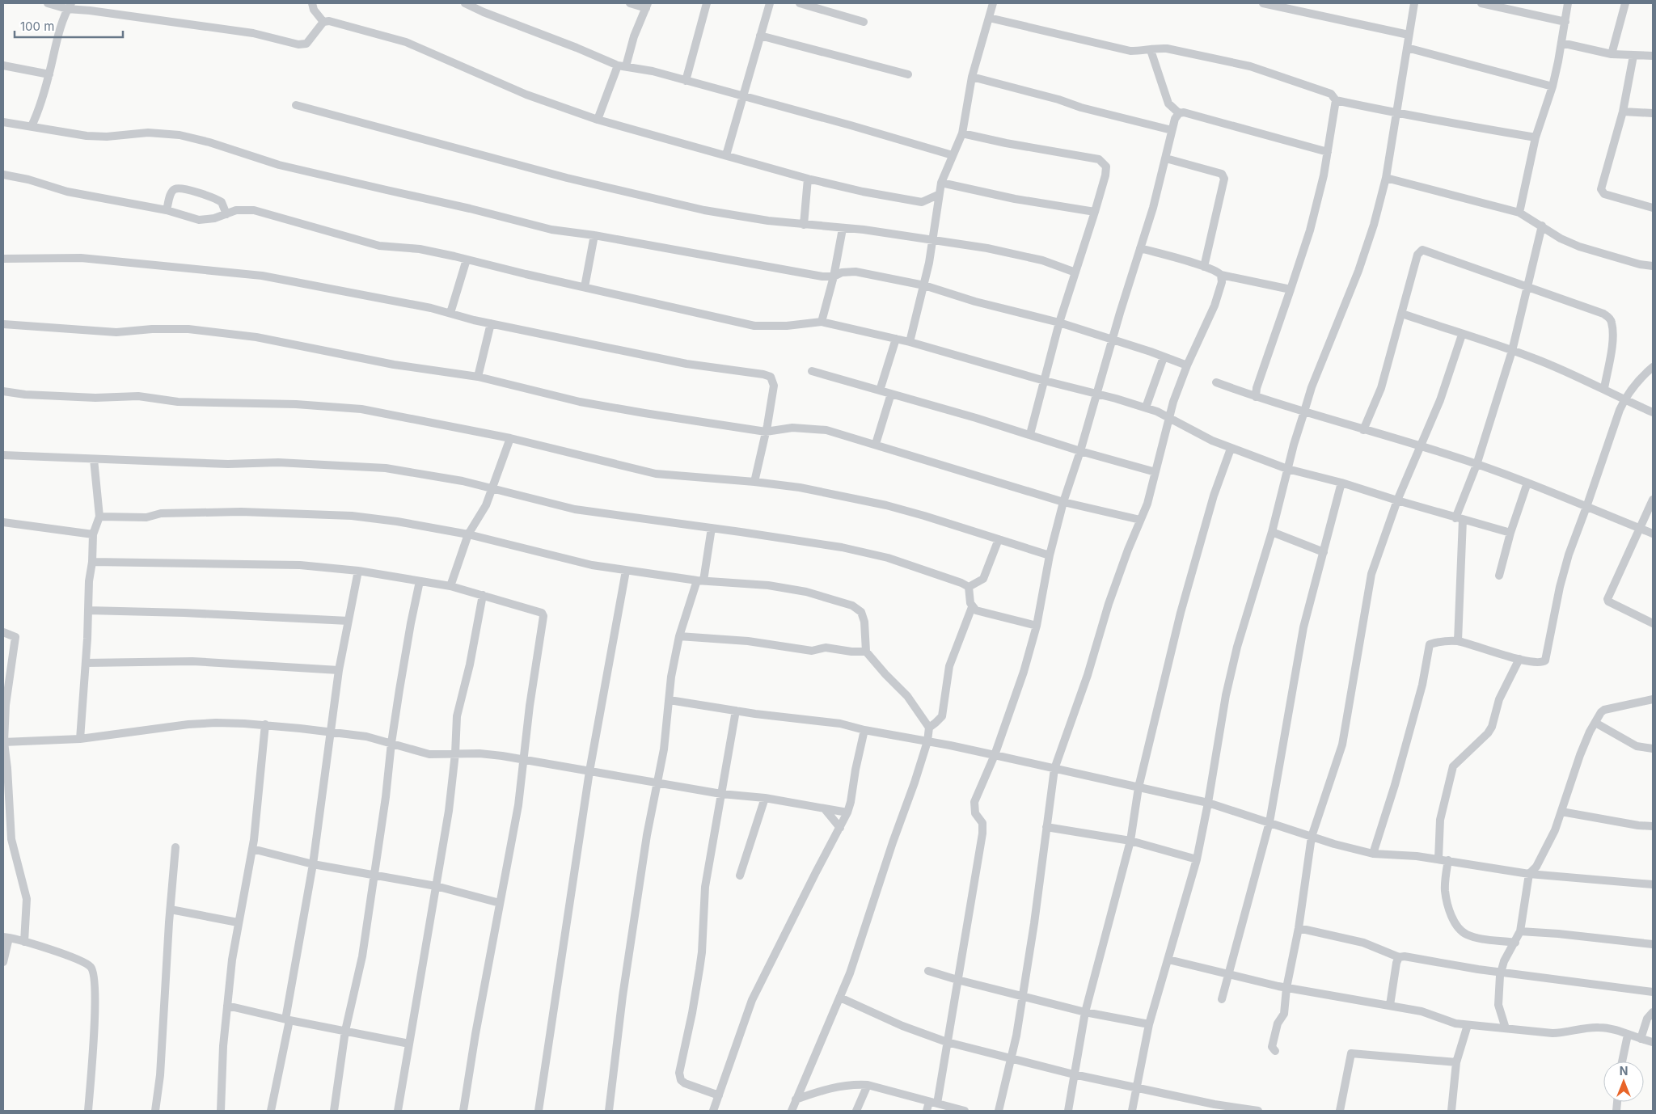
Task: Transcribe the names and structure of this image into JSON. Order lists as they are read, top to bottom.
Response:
{
  "scale_bar": "100 m",
  "north": "top"
}
